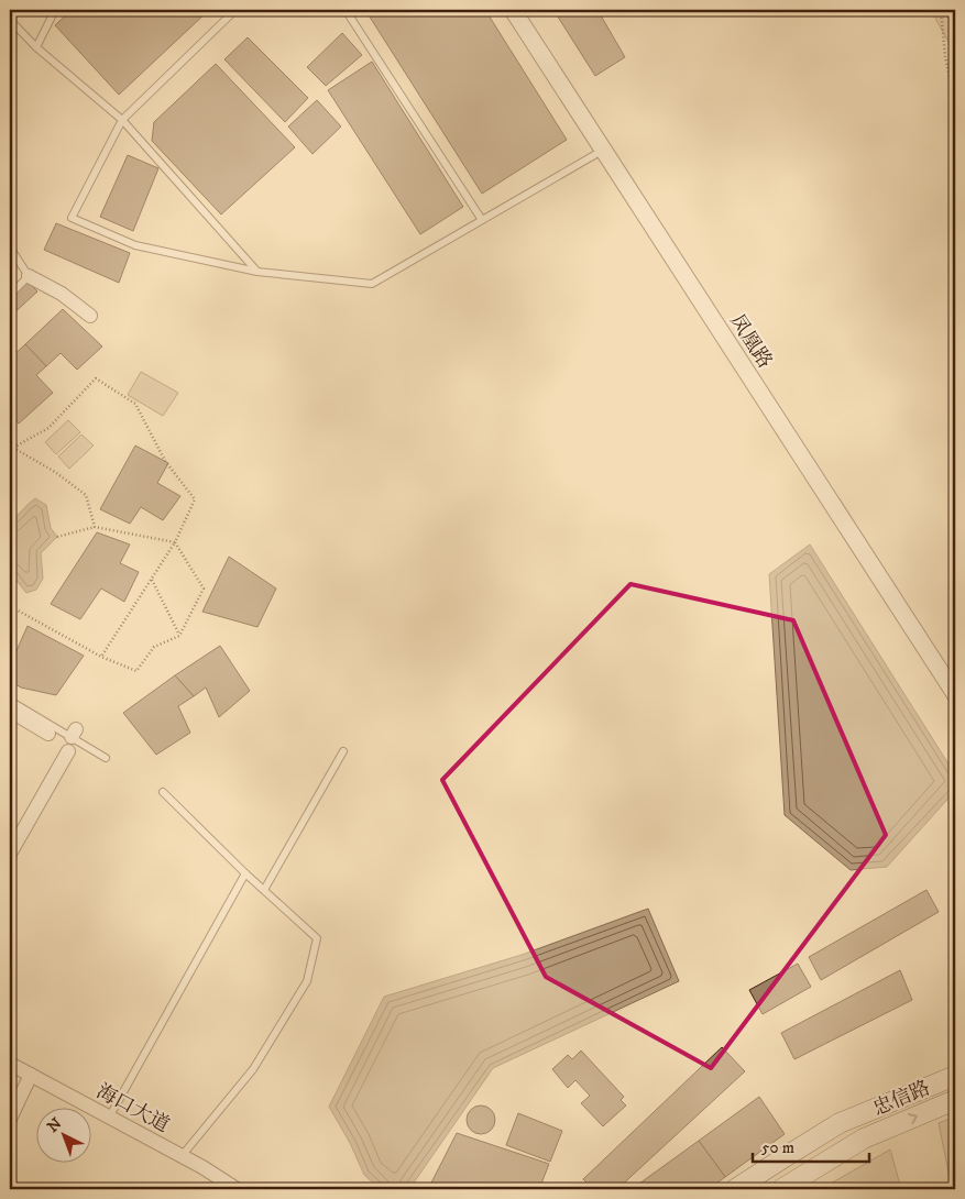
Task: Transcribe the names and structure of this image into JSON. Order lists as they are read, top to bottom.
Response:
{
  "streets": {
    "main road": ["忠信路"],
    "street": ["凤凰路", "海口大道"]
  },
  "scale_bar": "50 m",
  "north": "top left"
}
